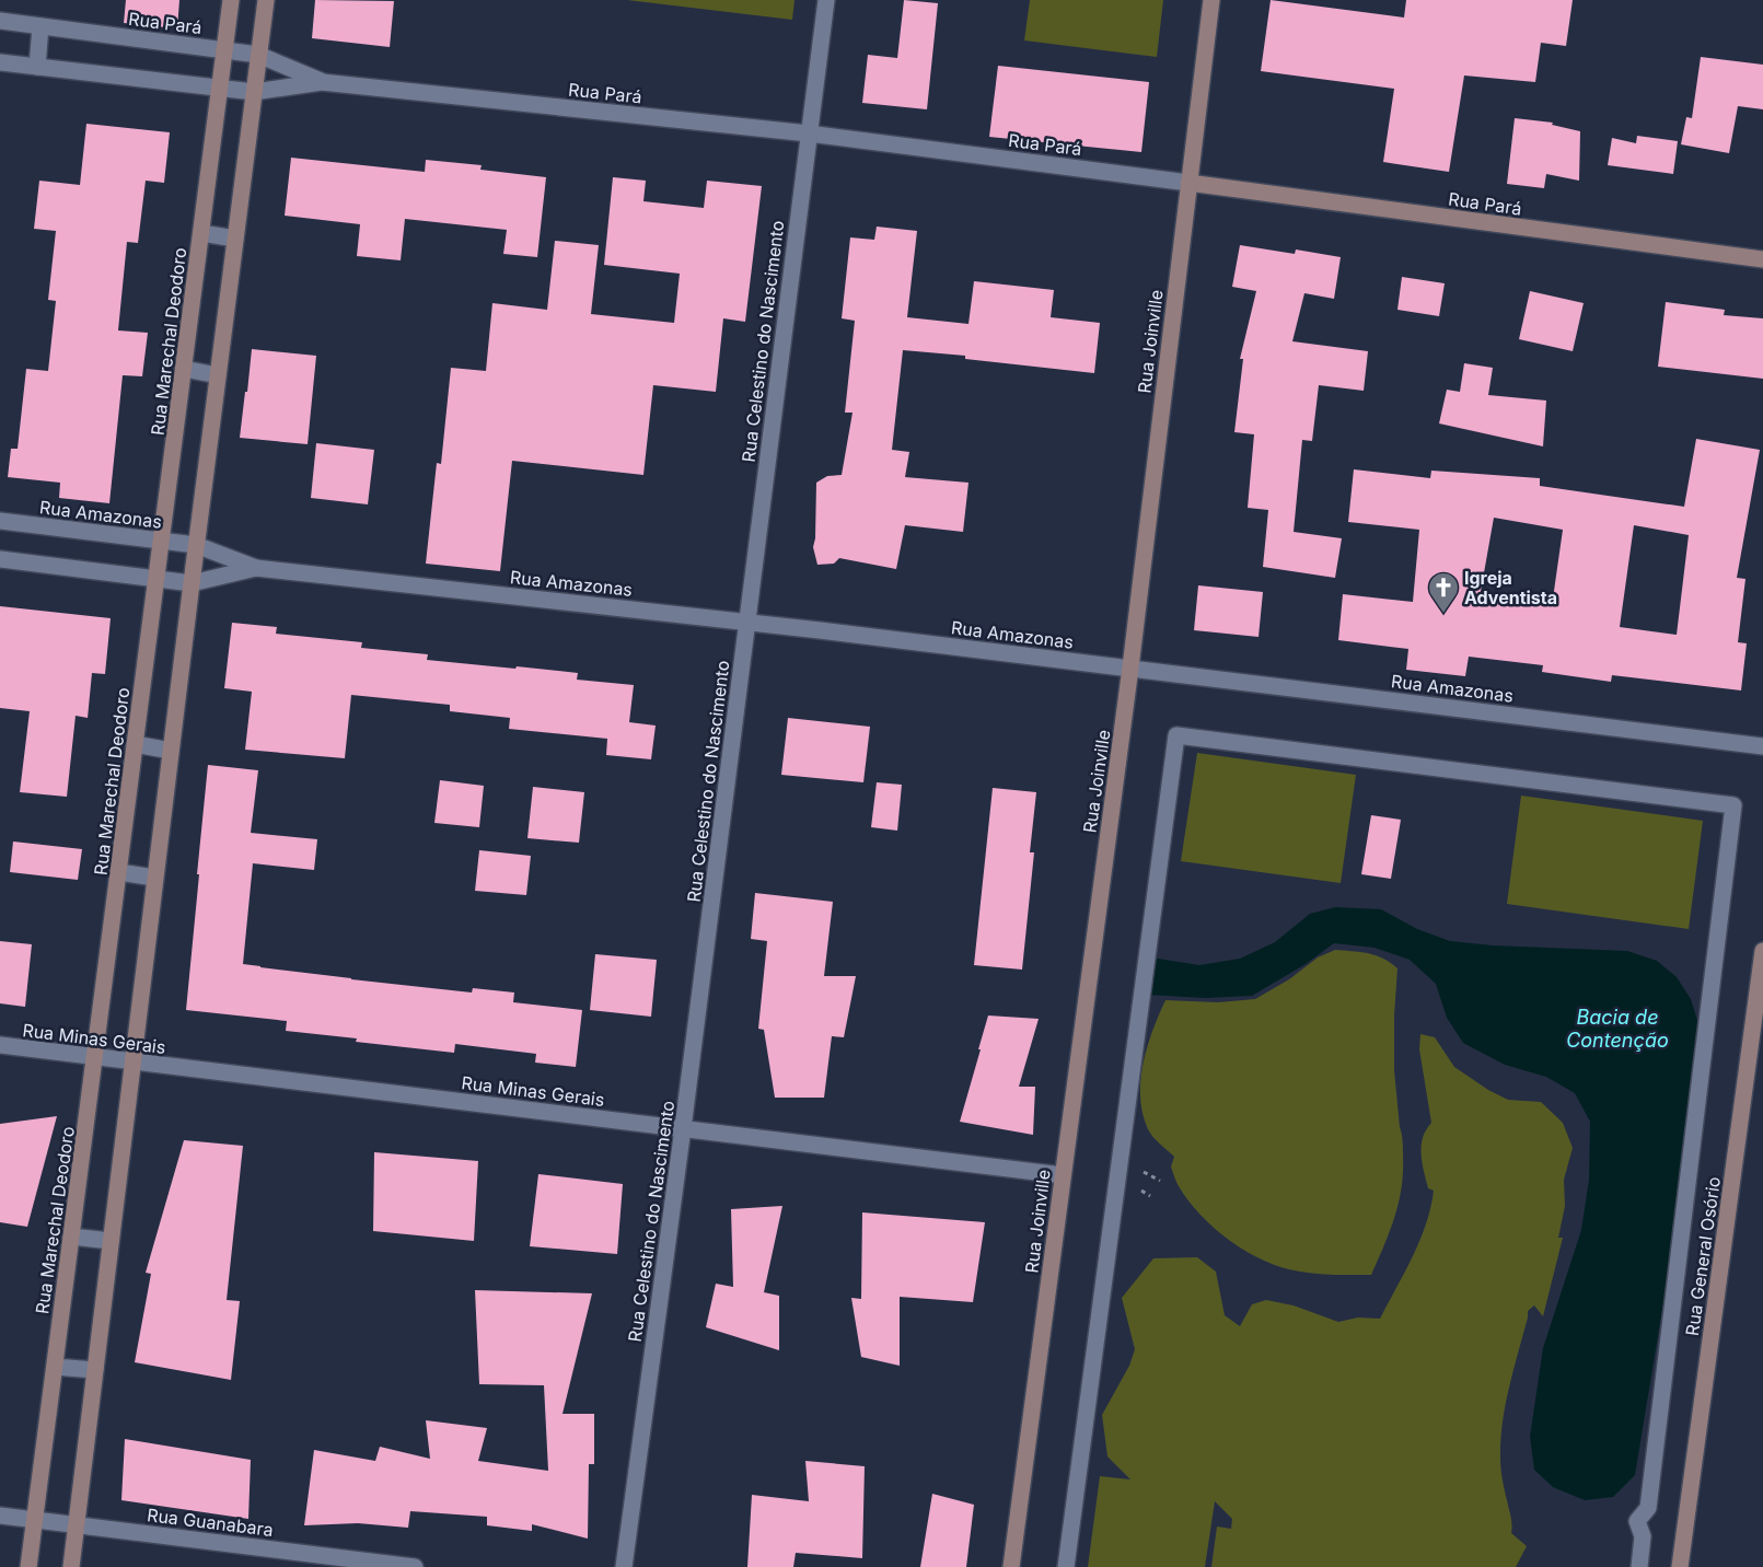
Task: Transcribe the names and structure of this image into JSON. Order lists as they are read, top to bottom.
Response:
{
  "streets": {
    "street": [
      "Rua Pará",
      "Rua Marechal Deodoro",
      "Rua Celestino do Nascimento",
      "Rua Joinville",
      "Rua Amazonas",
      "Rua Minas Gerais",
      "Rua General Osório",
      "Rua Guanabara"
    ]
  },
  "crossings": [
    ["Rua Pará", "Rua Marechal Deodoro"],
    ["Rua Pará", "Rua Celestino do Nascimento"],
    ["Rua Pará", "Rua Joinville"],
    ["Rua Marechal Deodoro", "Rua Amazonas"],
    ["Rua Marechal Deodoro", "Rua Minas Gerais"],
    ["Rua Marechal Deodoro", "Rua Guanabara"],
    ["Rua Celestino do Nascimento", "Rua Amazonas"],
    ["Rua Celestino do Nascimento", "Rua Minas Gerais"],
    ["Rua Joinville", "Rua Amazonas"],
    ["Rua Joinville", "Rua Minas Gerais"]
  ],
  "water": ["Bacia de Contenção"],
  "places": {
    "church": ["Igreja Adventista"]
  }
}
